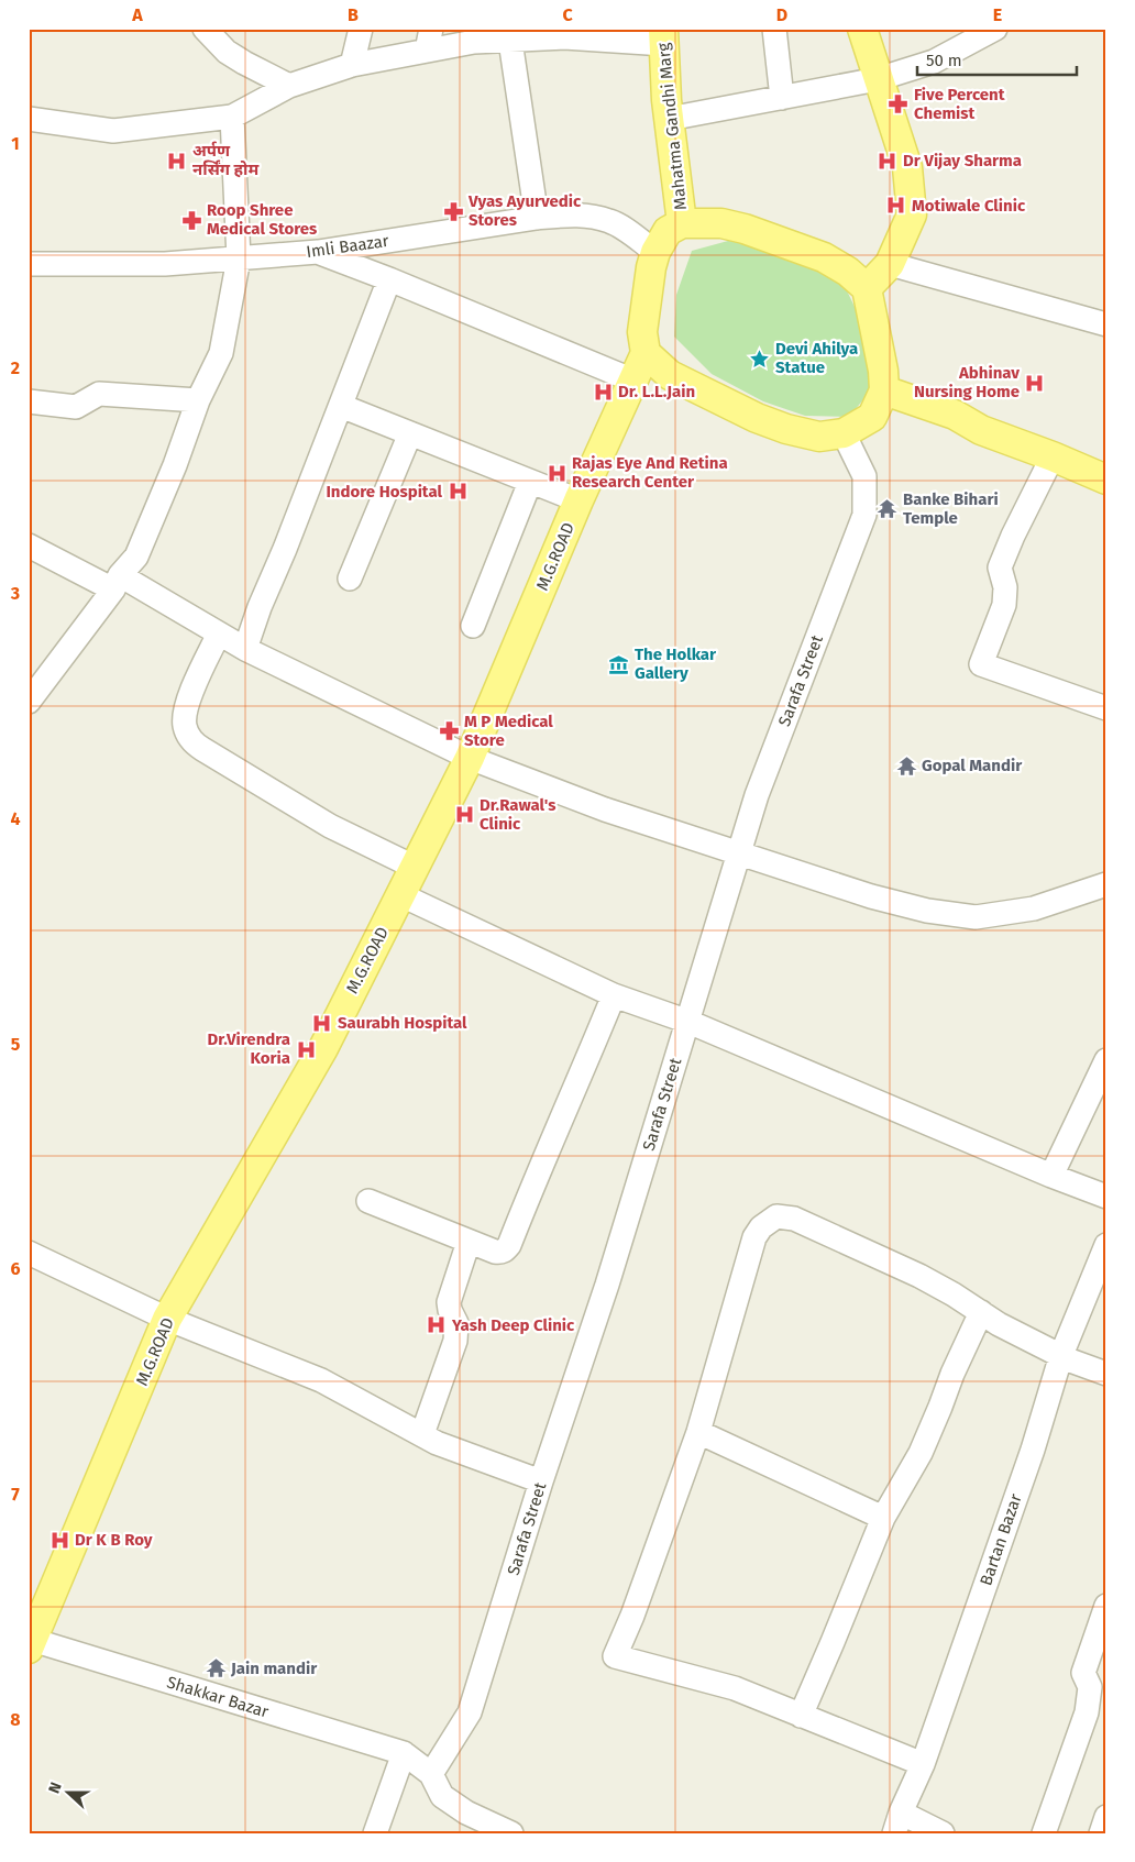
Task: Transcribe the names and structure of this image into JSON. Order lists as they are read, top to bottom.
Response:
{
  "streets": {
    "main road": ["Mahatma Gandhi Marg", "M.G.ROAD"],
    "street": [
      "Imli Baazar",
      "Sarafa Street",
      "Bartan Bazar",
      "Shakkar Bazar"
    ]
  },
  "crossings": [
    ["M.G.ROAD", "Shakkar Bazar"]
  ],
  "places": {
    "pharmacy": [
      "Five Percent Chemist",
      "Vyas Ayurvedic Stores",
      "Roop Shree Medical Stores",
      "M P Medical Store"
    ],
    "hospital": [
      "अर्पण नर्सिंग होम",
      "Dr Vijay Sharma",
      "Motiwale Clinic",
      "Abhinav Nursing Home",
      "Dr. L.L.Jain",
      "Rajas Eye And Retina Research Center",
      "Indore Hospital",
      "Dr.Rawal's Clinic",
      "Saurabh Hospital",
      "Dr.Virendra Koria",
      "Yash Deep Clinic",
      "Dr K B Roy"
    ],
    "place": ["Devi Ahilya Statue"],
    "temple": ["Banke Bihari Temple", "Gopal Mandir", "Jain mandir"],
    "museum": ["The Holkar Gallery"]
  },
  "scale_bar": "50 m",
  "north": "left",
  "grid": {
    "columns": [
      "A",
      "B",
      "C",
      "D",
      "E"
    ],
    "rows": [
      "1",
      "2",
      "3",
      "4",
      "5",
      "6",
      "7",
      "8"
    ]
  }
}
